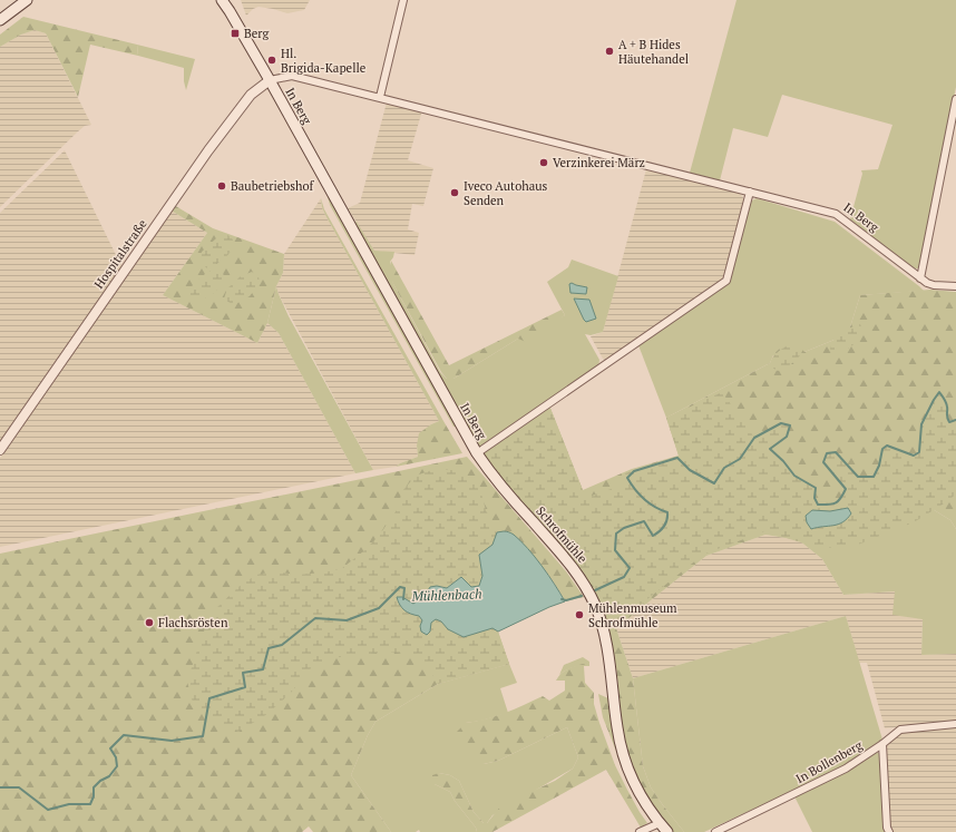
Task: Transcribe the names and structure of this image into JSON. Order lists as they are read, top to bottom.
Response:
{
  "streets": {
    "main road": ["In Berg", "Schrofmühle"],
    "street": ["Hospitalstraße", "In Bollenberg"]
  },
  "crossings": [
    ["In Berg", "Hospitalstraße"],
    ["In Berg", "Schrofmühle"]
  ],
  "water": ["Mühlenbach"],
  "places": {
    "transit": ["Berg"],
    "other": [
      "A + B Hides Häutehandel",
      "Hl. Brigida-Kapelle",
      "Verzinkerei März",
      "Baubetriebshof",
      "Iveco Autohaus Senden",
      "Mühlenmuseum Schrofmühle",
      "Flachsrösten"
    ]
  }
}
